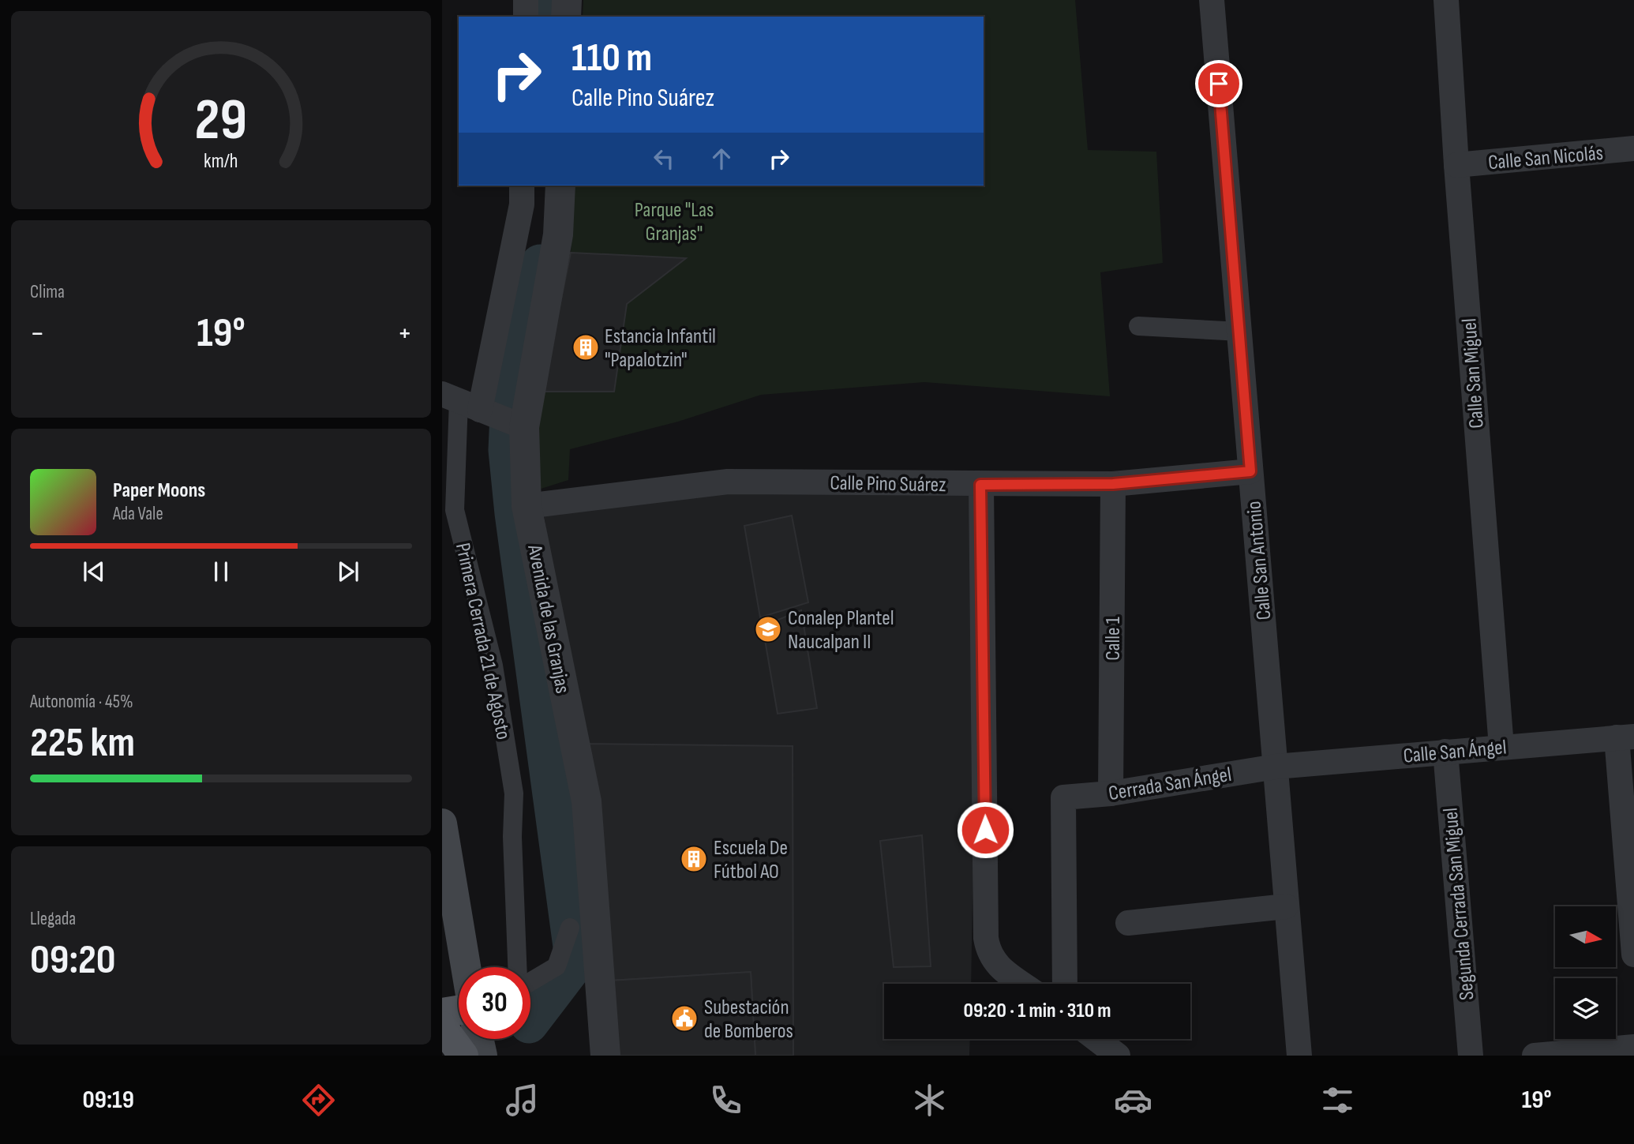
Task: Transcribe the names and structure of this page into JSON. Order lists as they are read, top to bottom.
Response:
{
  "streets": {
    "street": [
      "Calle San Nicolás",
      "Calle San Miguel",
      "Calle Pino Suárez",
      "Calle San Antonio",
      "Avenida de las Granjas",
      "Calle 1",
      "Primera Cerrada 21 de Agosto",
      "Calle San Ángel",
      "Cerrada San Ángel",
      "Segunda Cerrada San Miguel"
    ]
  },
  "crossings": [
    ["Calle San Nicolás", "Calle San Miguel"],
    ["Calle San Miguel", "Calle San Ángel"],
    ["Calle Pino Suárez", "Calle San Antonio"],
    ["Calle Pino Suárez", "Avenida de las Granjas"],
    ["Calle Pino Suárez", "Calle 1"],
    ["Calle San Antonio", "Calle San Ángel"],
    ["Calle San Antonio", "Cerrada San Ángel"],
    ["Avenida de las Granjas", "Primera Cerrada 21 de Agosto"],
    ["Calle 1", "Cerrada San Ángel"],
    ["Calle San Ángel", "Cerrada San Ángel"],
    ["Calle San Ángel", "Segunda Cerrada San Miguel"]
  ],
  "parks": ["Parque \"Las Granjas\""],
  "places": {
    "building": ["Estancia Infantil \"Papalotzin\"", "Escuela De Fútbol AO"],
    "school or university": ["Conalep Plantel Naucalpan II"],
    "public building": ["Subestación de Bomberos"]
  },
  "north": "right",
  "page": {
    "turn": ["110 m", "Calle Pino Suárez"],
    "tile": [
      "Clima",
      ["Autonomía · 45%", "225 km"],
      ["Llegada", "09:20"]
    ],
    "heat": ["−", "19°", "+"],
    "song": ["Paper Moons", "Ada Vale"],
    "limit": "30",
    "trip": "09:20 · 1 min · 310 m",
    "tabs": ["09:19", "19°"],
    "gauge": ["29", "km/h"]
  }
}
